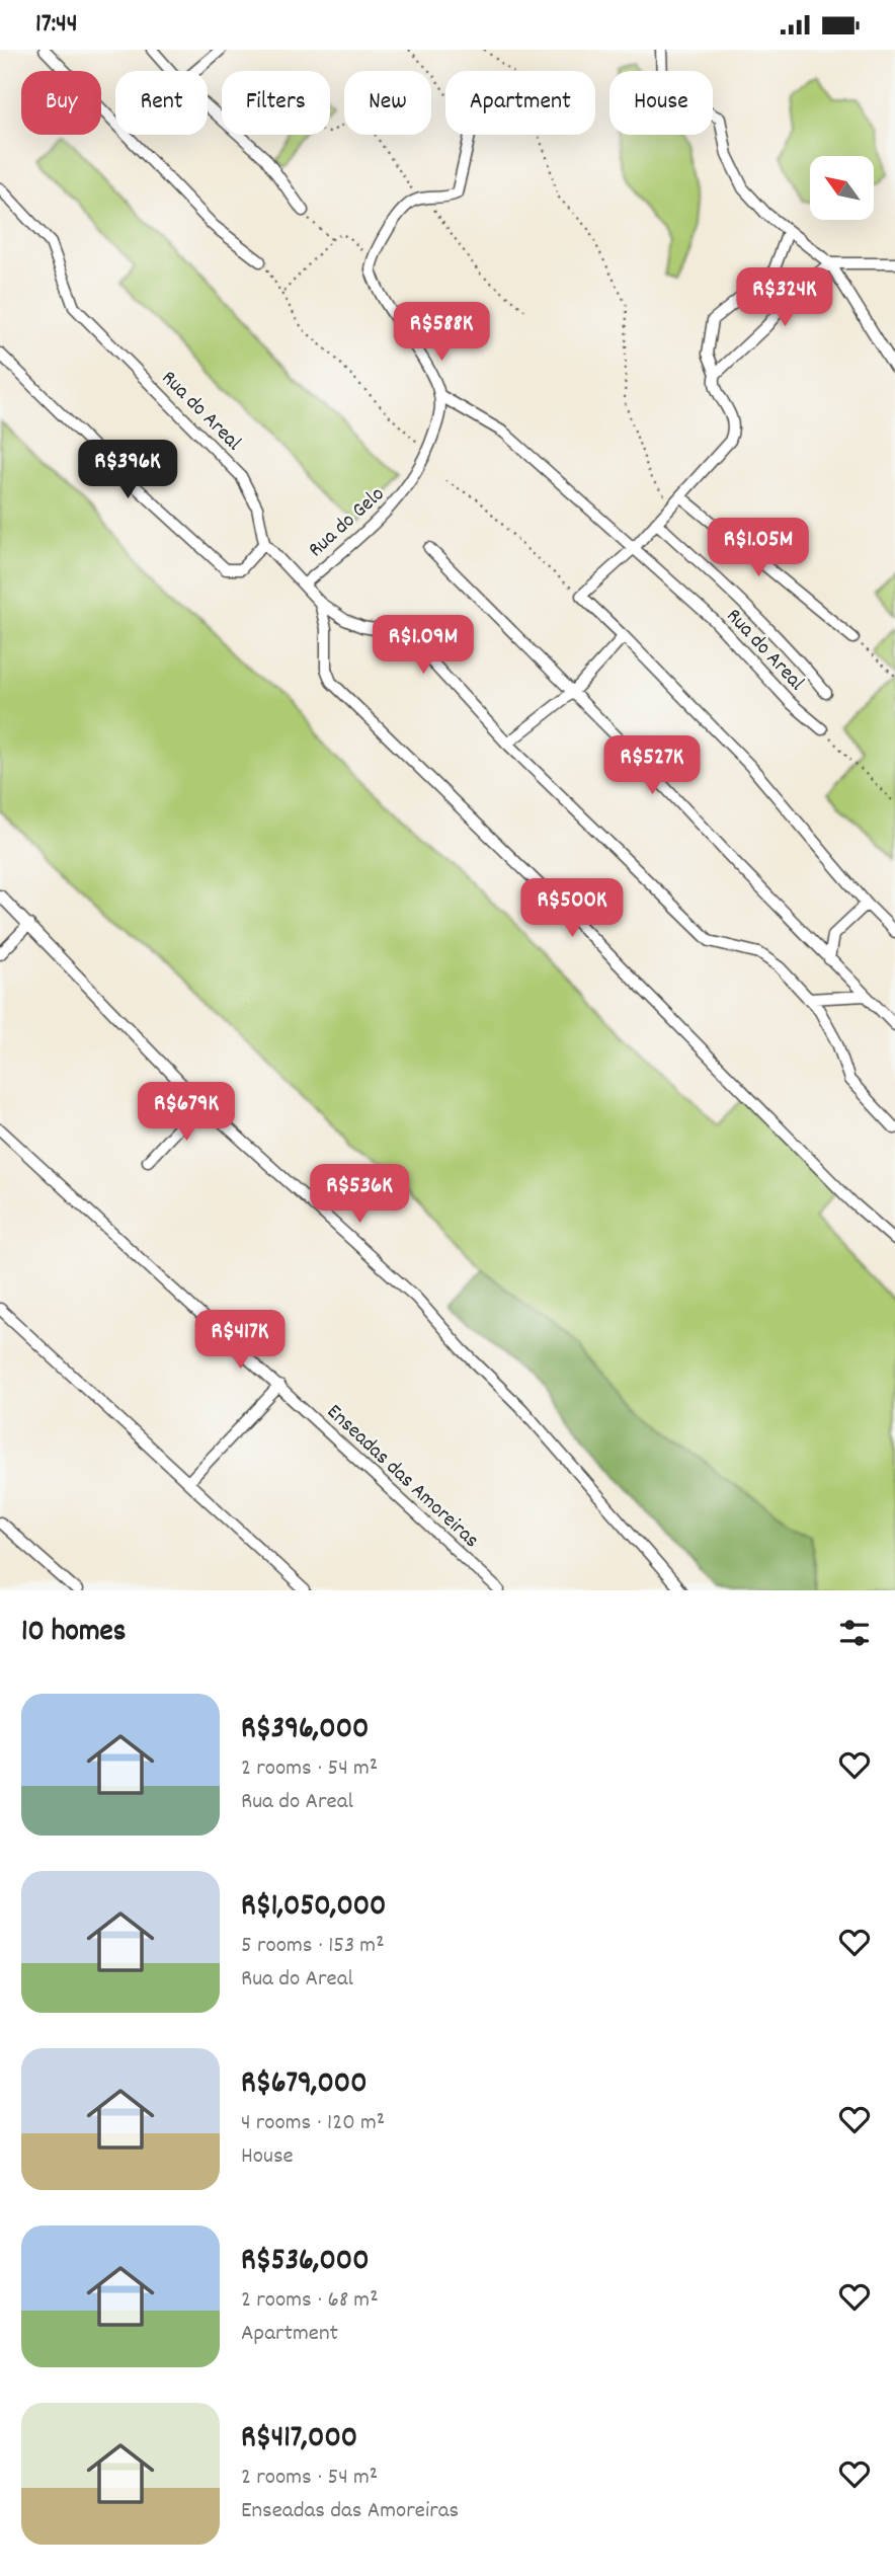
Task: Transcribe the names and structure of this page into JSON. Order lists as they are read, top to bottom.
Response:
{
  "streets": {
    "street": ["Rua do Areal", "Rua do Gelo", "Enseadas das Amoreiras"]
  },
  "crossings": [
    ["Rua do Areal", "Rua do Gelo"]
  ],
  "north": "top left",
  "page": {
    "status": "17:44",
    "chip": [
      "Buy",
      "Rent",
      "Filters",
      "New",
      "Apartment",
      "House"
    ],
    "price": [
      "R$324K",
      "R$588K",
      "R$396K",
      "R$1.05M",
      "R$1.09M",
      "R$527K",
      "R$500K",
      "R$679K",
      "R$536K",
      "R$417K"
    ],
    "heading": "10 homes",
    "list": [
      {
        "name": "R$396,000",
        "note": "2 rooms · 54 m² · Rua do Areal"
      },
      {
        "name": "R$1,050,000",
        "note": "5 rooms · 153 m² · Rua do Areal"
      },
      {
        "name": "R$679,000",
        "note": "4 rooms · 120 m² · House"
      },
      {
        "name": "R$536,000",
        "note": "2 rooms · 68 m² · Apartment"
      },
      {
        "name": "R$417,000",
        "note": "2 rooms · 54 m² · Enseadas das Amoreiras"
      }
    ]
  }
}
